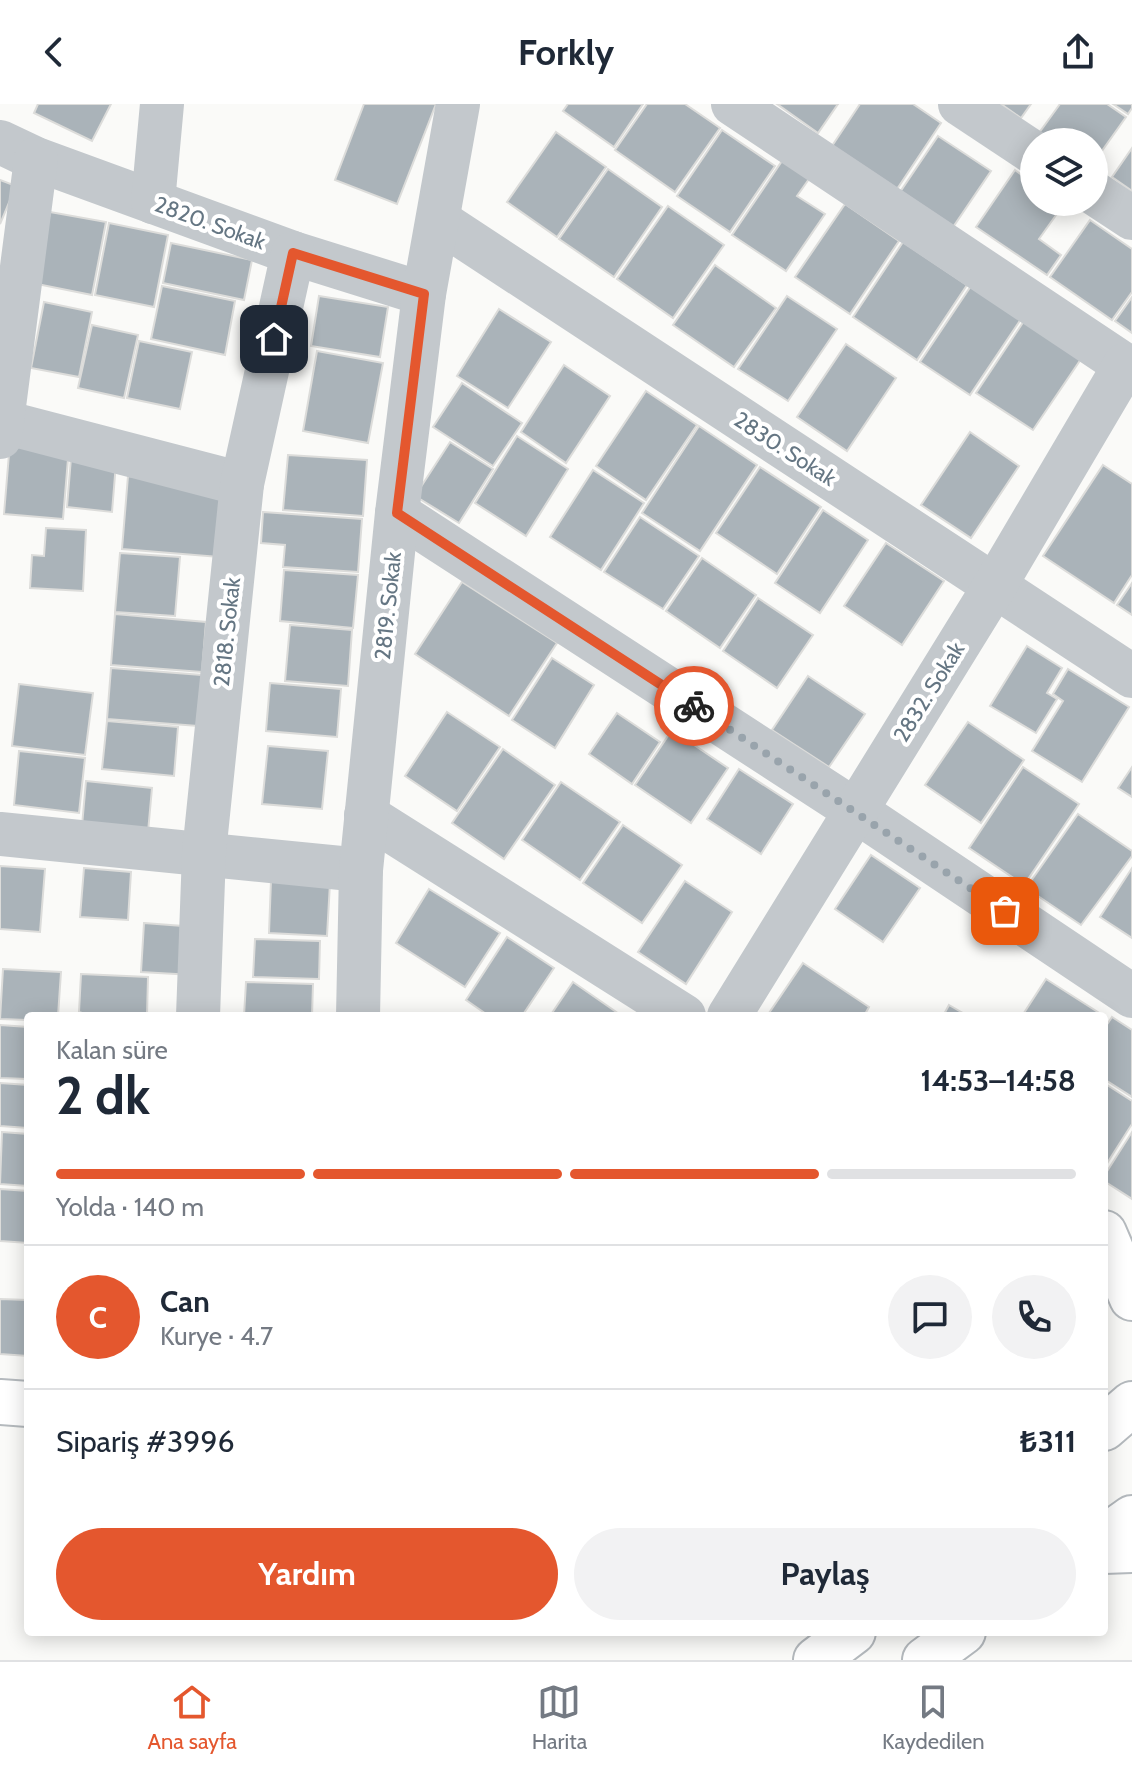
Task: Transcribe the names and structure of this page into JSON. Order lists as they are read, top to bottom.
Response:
{
  "streets": {
    "street": [
      "2820. Sokak",
      "2830. Sokak",
      "2819. Sokak",
      "2818. Sokak",
      "2832. Sokak"
    ]
  },
  "crossings": [
    ["2820. Sokak", "2819. Sokak"],
    ["2820. Sokak", "2818. Sokak"],
    ["2830. Sokak", "2819. Sokak"],
    ["2830. Sokak", "2832. Sokak"]
  ],
  "page": {
    "header": "Forkly",
    "heading": ["2 dk", "Kalan süre", "14:53–14:58"],
    "panel": [
      "Can",
      "Kurye · 4.7",
      "Sipariş #3996",
      "₺311"
    ],
    "bar": "Yolda · 140 m",
    "round": "C",
    "buttons": ["Yardım", "Paylaş"],
    "tabs": ["Ana sayfa", "Harita", "Kaydedilen"]
  }
}
